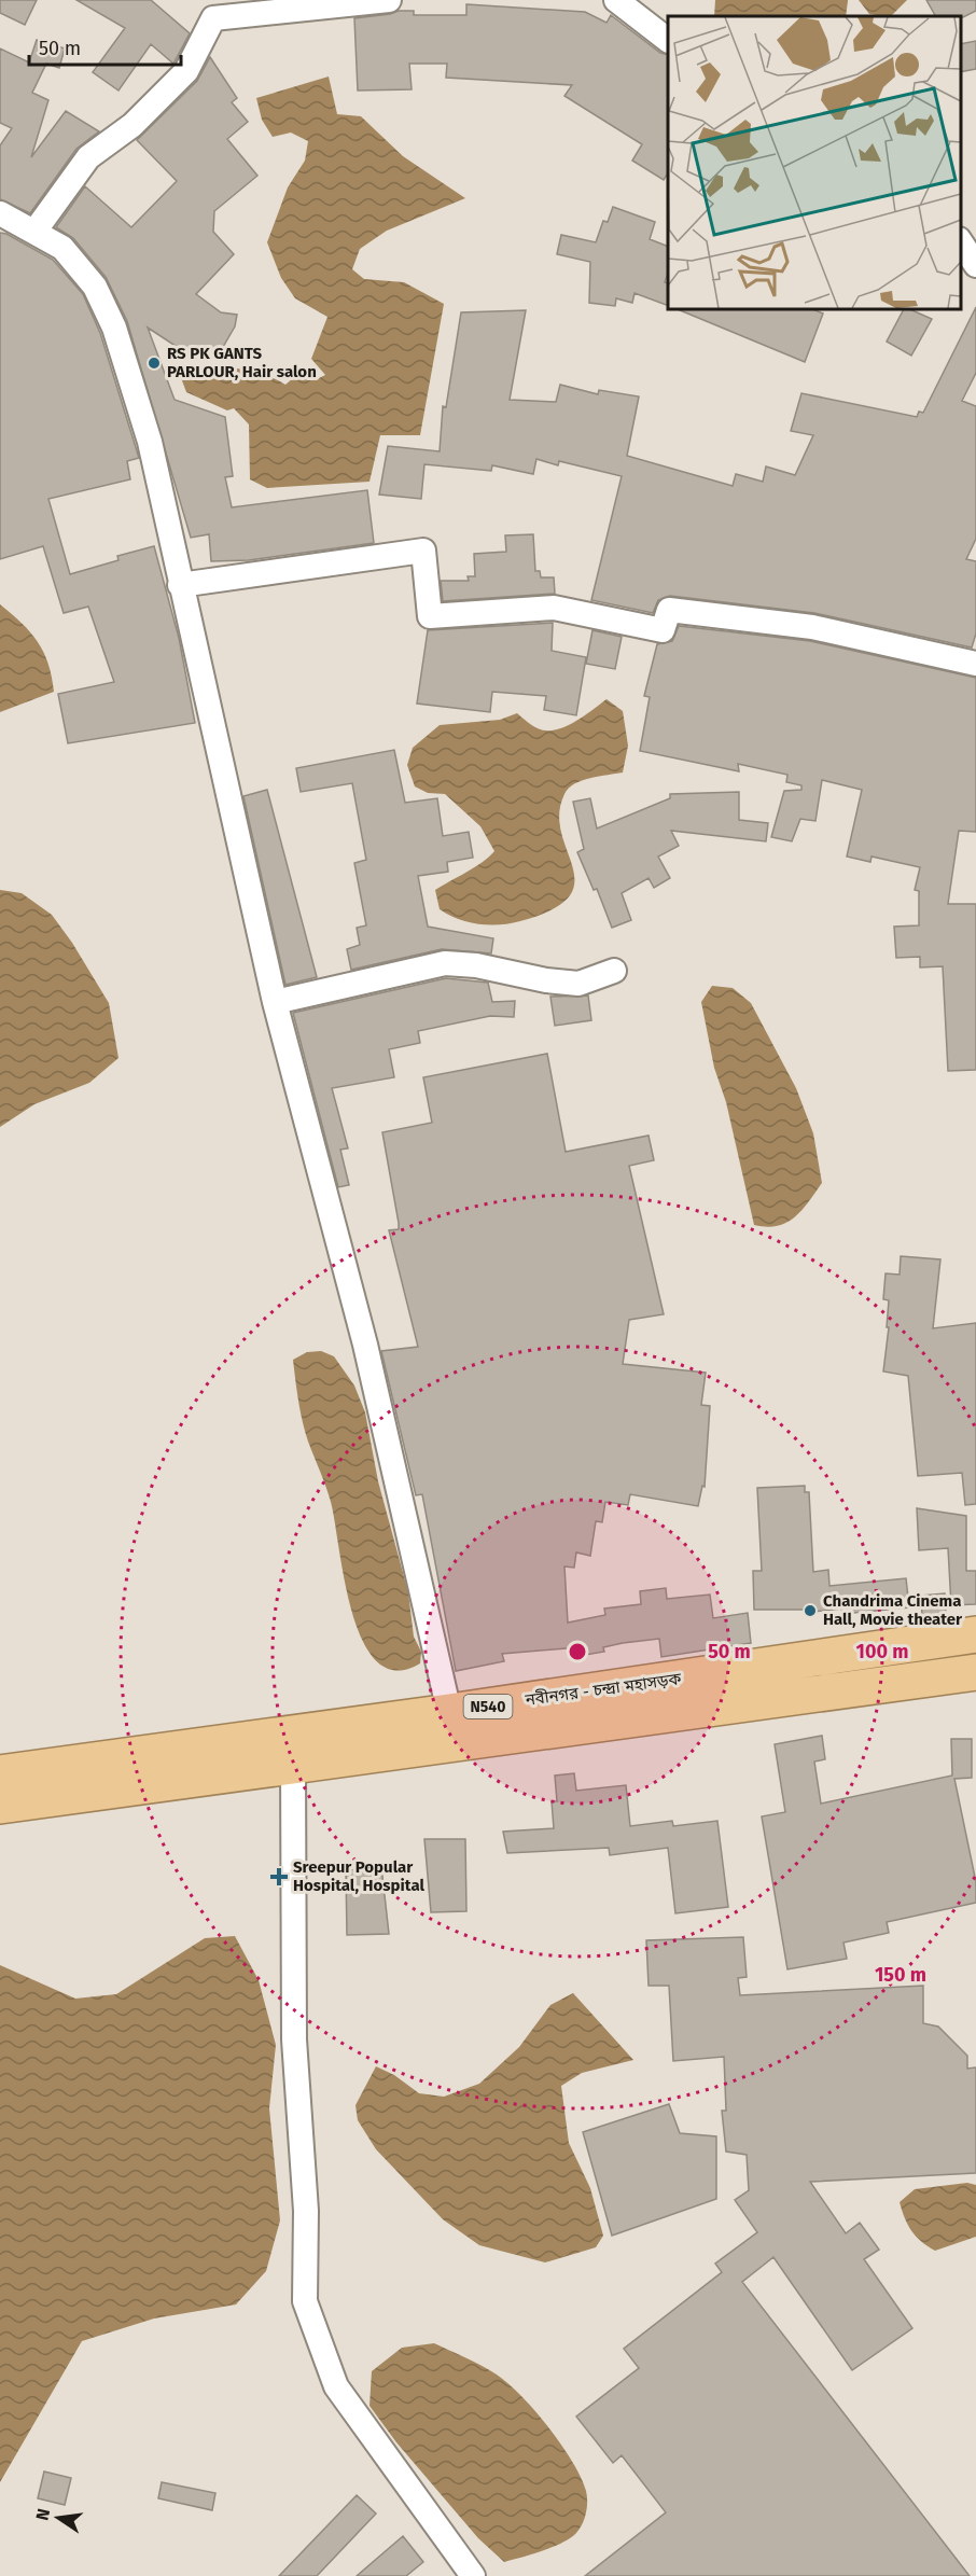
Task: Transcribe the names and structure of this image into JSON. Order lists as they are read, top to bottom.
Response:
{
  "streets": {
    "highway": ["নবীনগর - চন্দ্রা মহাসড়ক", "N540"]
  },
  "places": {
    "other": ["RS PK GANTS PARLOUR, Hair salon", "Chandrima Cinema Hall, Movie theater"],
    "health": ["Sreepur Popular Hospital, Hospital"]
  },
  "scale_bar": "50 m",
  "north": "left",
  "rings": ["50 m", "100 m", "150 m"]
}
